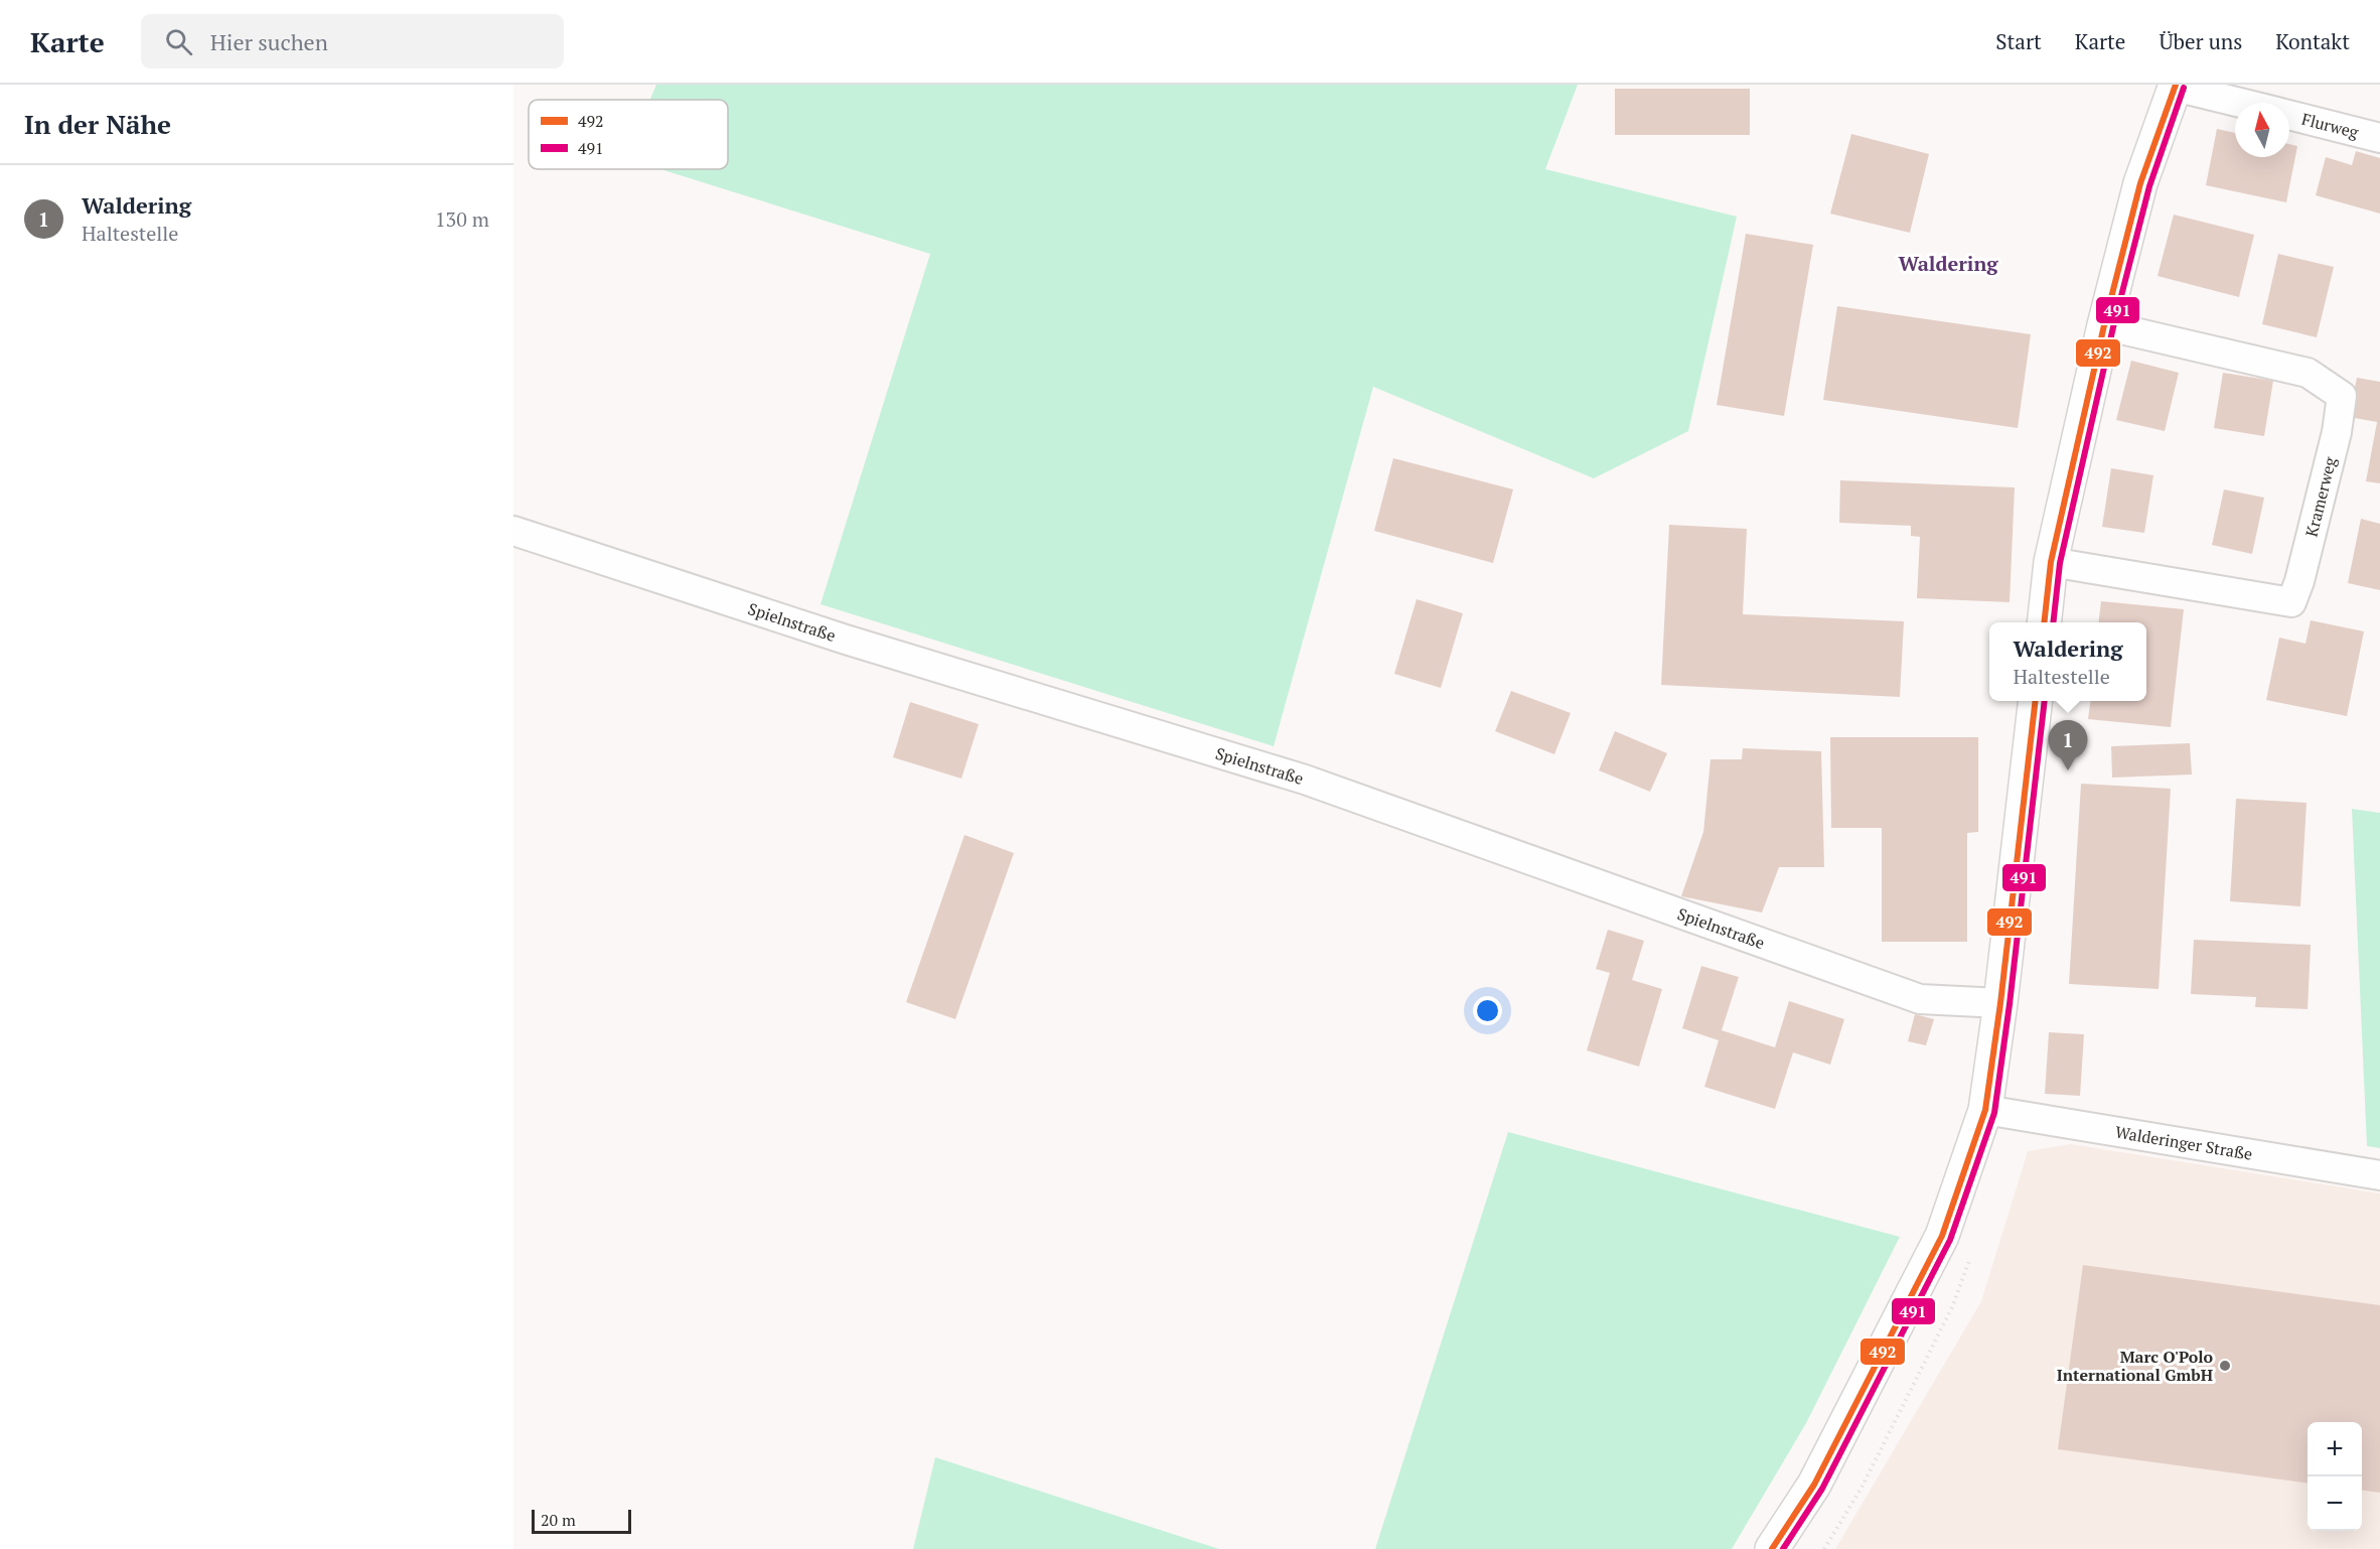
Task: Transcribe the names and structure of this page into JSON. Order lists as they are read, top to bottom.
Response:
{
  "streets": {
    "street": [
      "Flurweg",
      "Kramerweg",
      "Spielnstraße",
      "Walderinger Straße"
    ]
  },
  "districts": ["Waldering"],
  "places": ["Marc O'Polo International GmbH"],
  "lines": ["transit line 492", "transit line 491"],
  "legend": ["492", "491"],
  "scale_bar": "20 m",
  "north": "top",
  "page": {
    "header": "Karte",
    "search": "Hier suchen",
    "nav": [
      "Start",
      "Karte",
      "Über uns",
      "Kontakt"
    ],
    "heading": "In der Nähe",
    "list": [
      {
        "mark": "1",
        "name": "Waldering",
        "note": "Haltestelle",
        "value": "130 m"
      }
    ],
    "popup": ["Waldering", "Haltestelle"],
    "pins": "1",
    "map_buttons": ["+", "−"],
    "scale": "20 m"
  }
}
